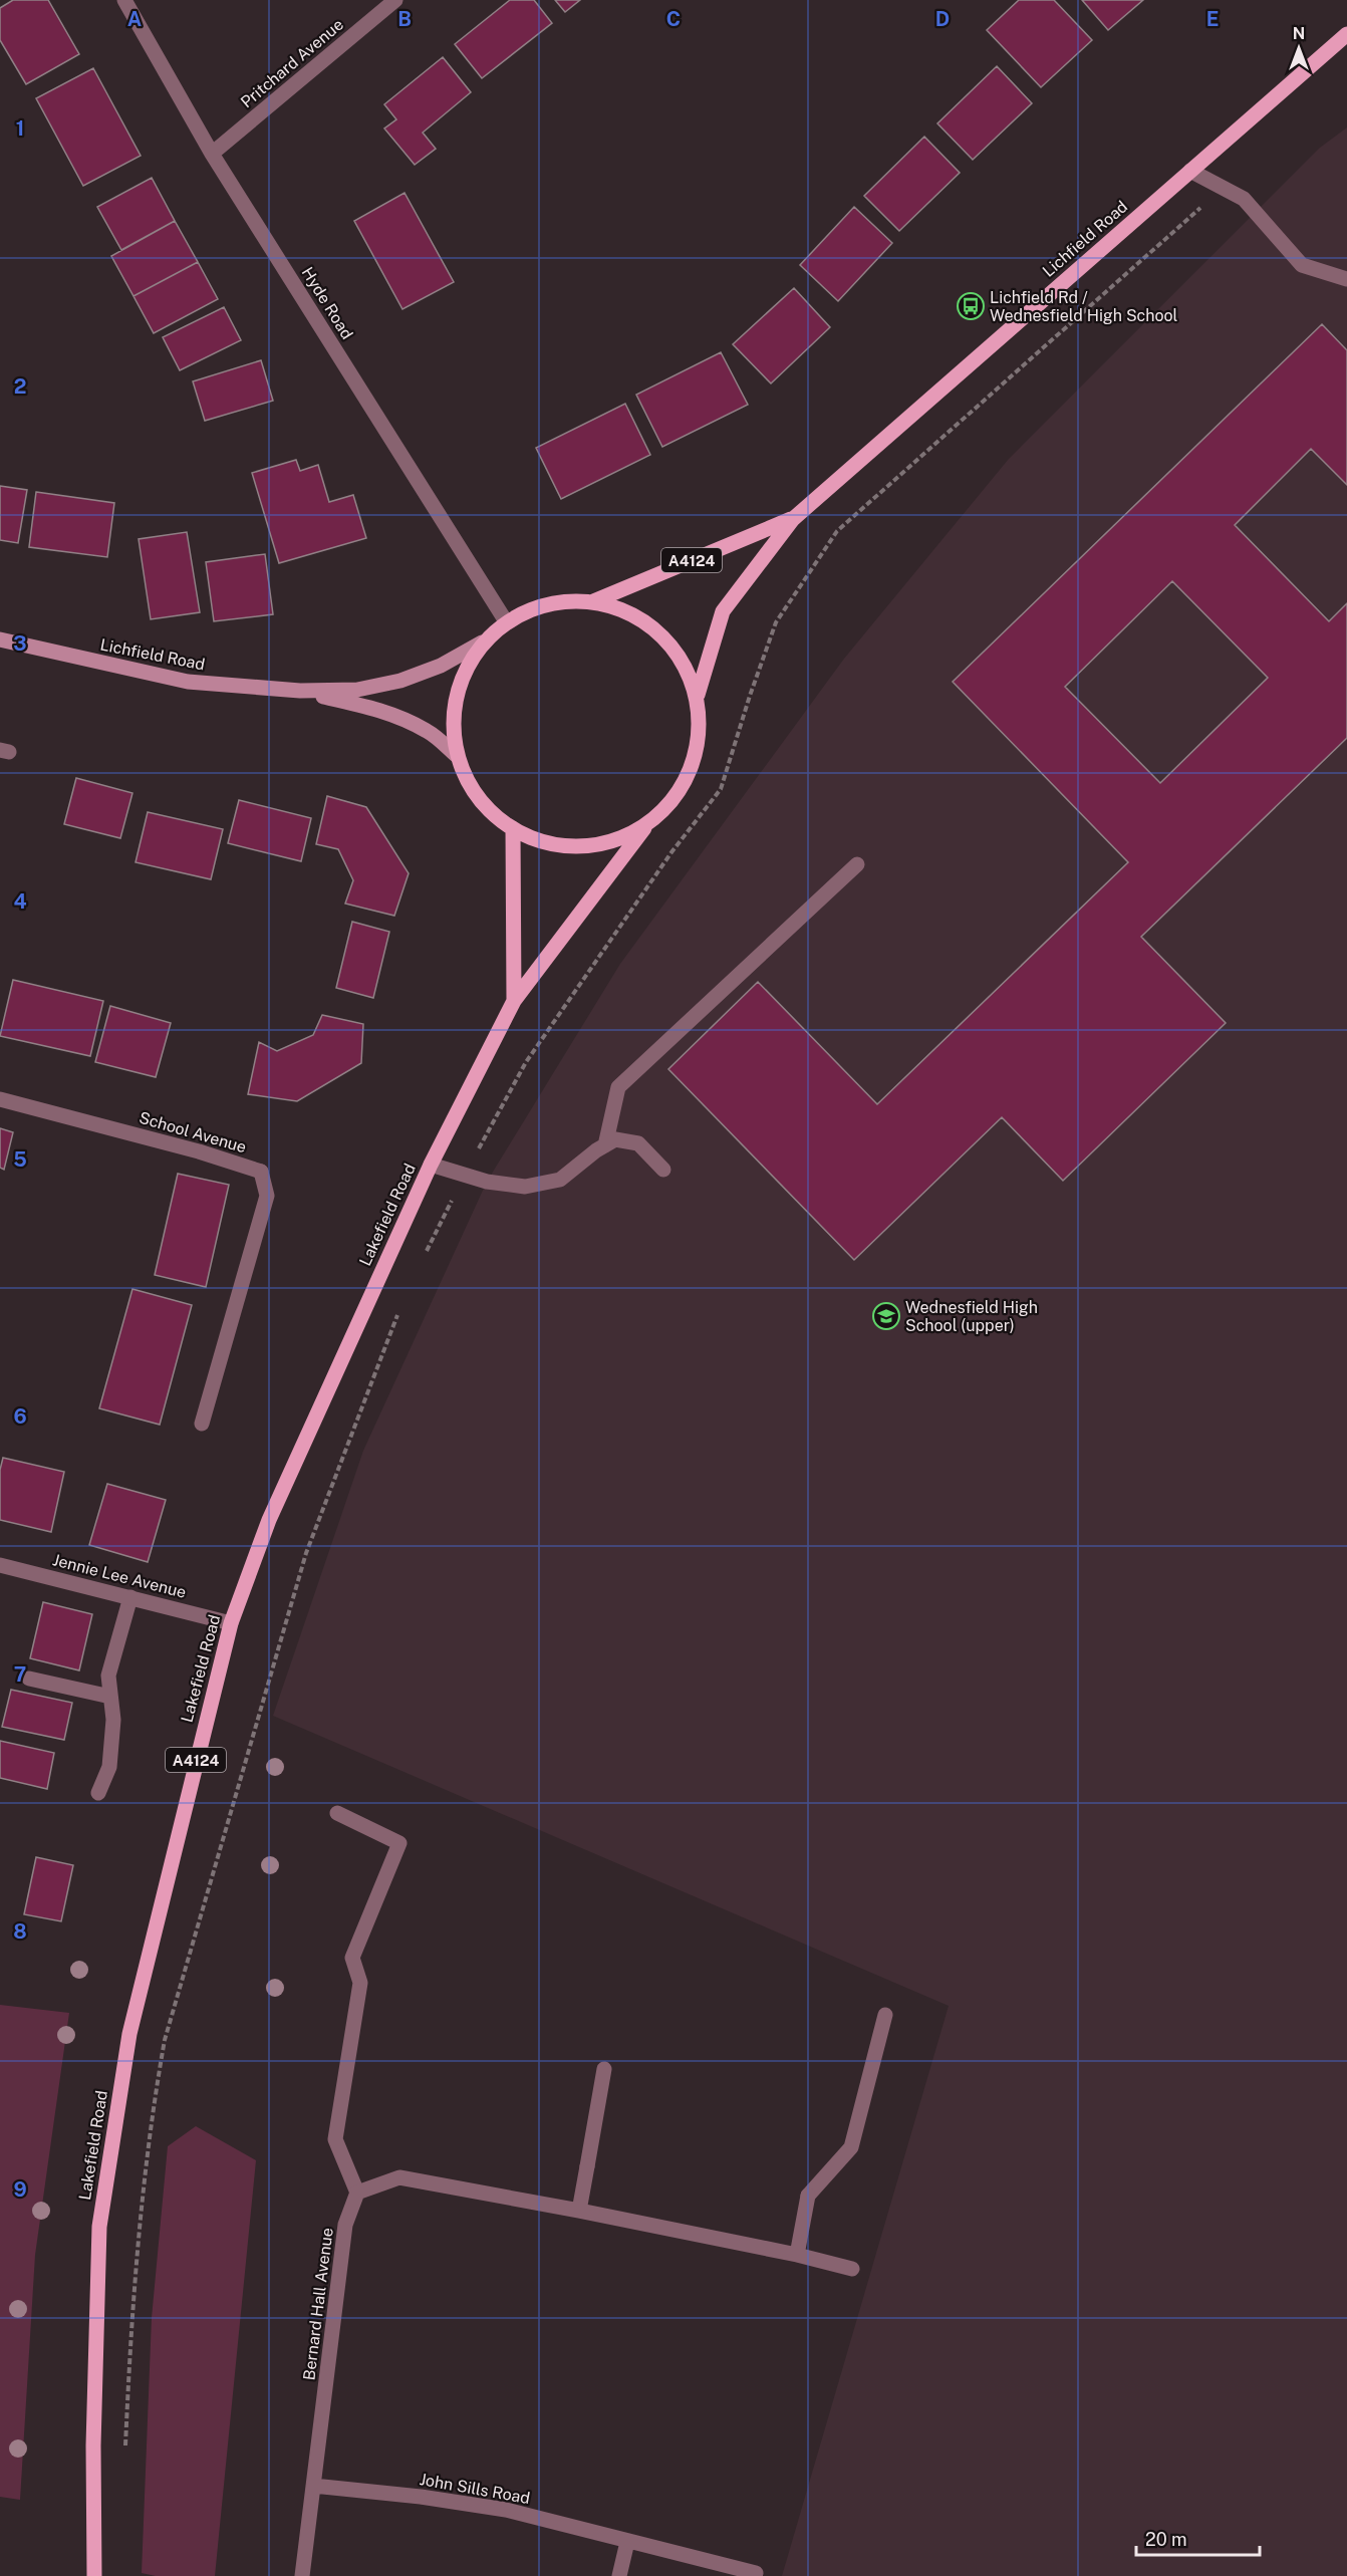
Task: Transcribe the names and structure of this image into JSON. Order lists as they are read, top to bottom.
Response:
{
  "streets": {
    "main road": ["Lichfield Road", "A4124", "Lakefield Road"],
    "street": [
      "Pritchard Avenue",
      "Hyde Road",
      "School Avenue",
      "Jennie Lee Avenue",
      "Bernard Hall Avenue",
      "John Sills Road"
    ]
  },
  "crossings": [
    ["Pritchard Avenue", "Hyde Road"],
    ["Lichfield Road", "A4124"],
    ["Hyde Road", "A4124"],
    ["A4124", "Lakefield Road"],
    ["Lakefield Road", "Jennie Lee Avenue"],
    ["Bernard Hall Avenue", "John Sills Road"]
  ],
  "places": {
    "bus stop": ["Lichfield Rd / Wednesfield High School"],
    "school or university": ["Wednesfield High School (upper)"]
  },
  "scale_bar": "20 m",
  "north": "top",
  "grid": {
    "columns": [
      "A",
      "B",
      "C",
      "D",
      "E"
    ],
    "rows": [
      "1",
      "2",
      "3",
      "4",
      "5",
      "6",
      "7",
      "8",
      "9"
    ]
  }
}
